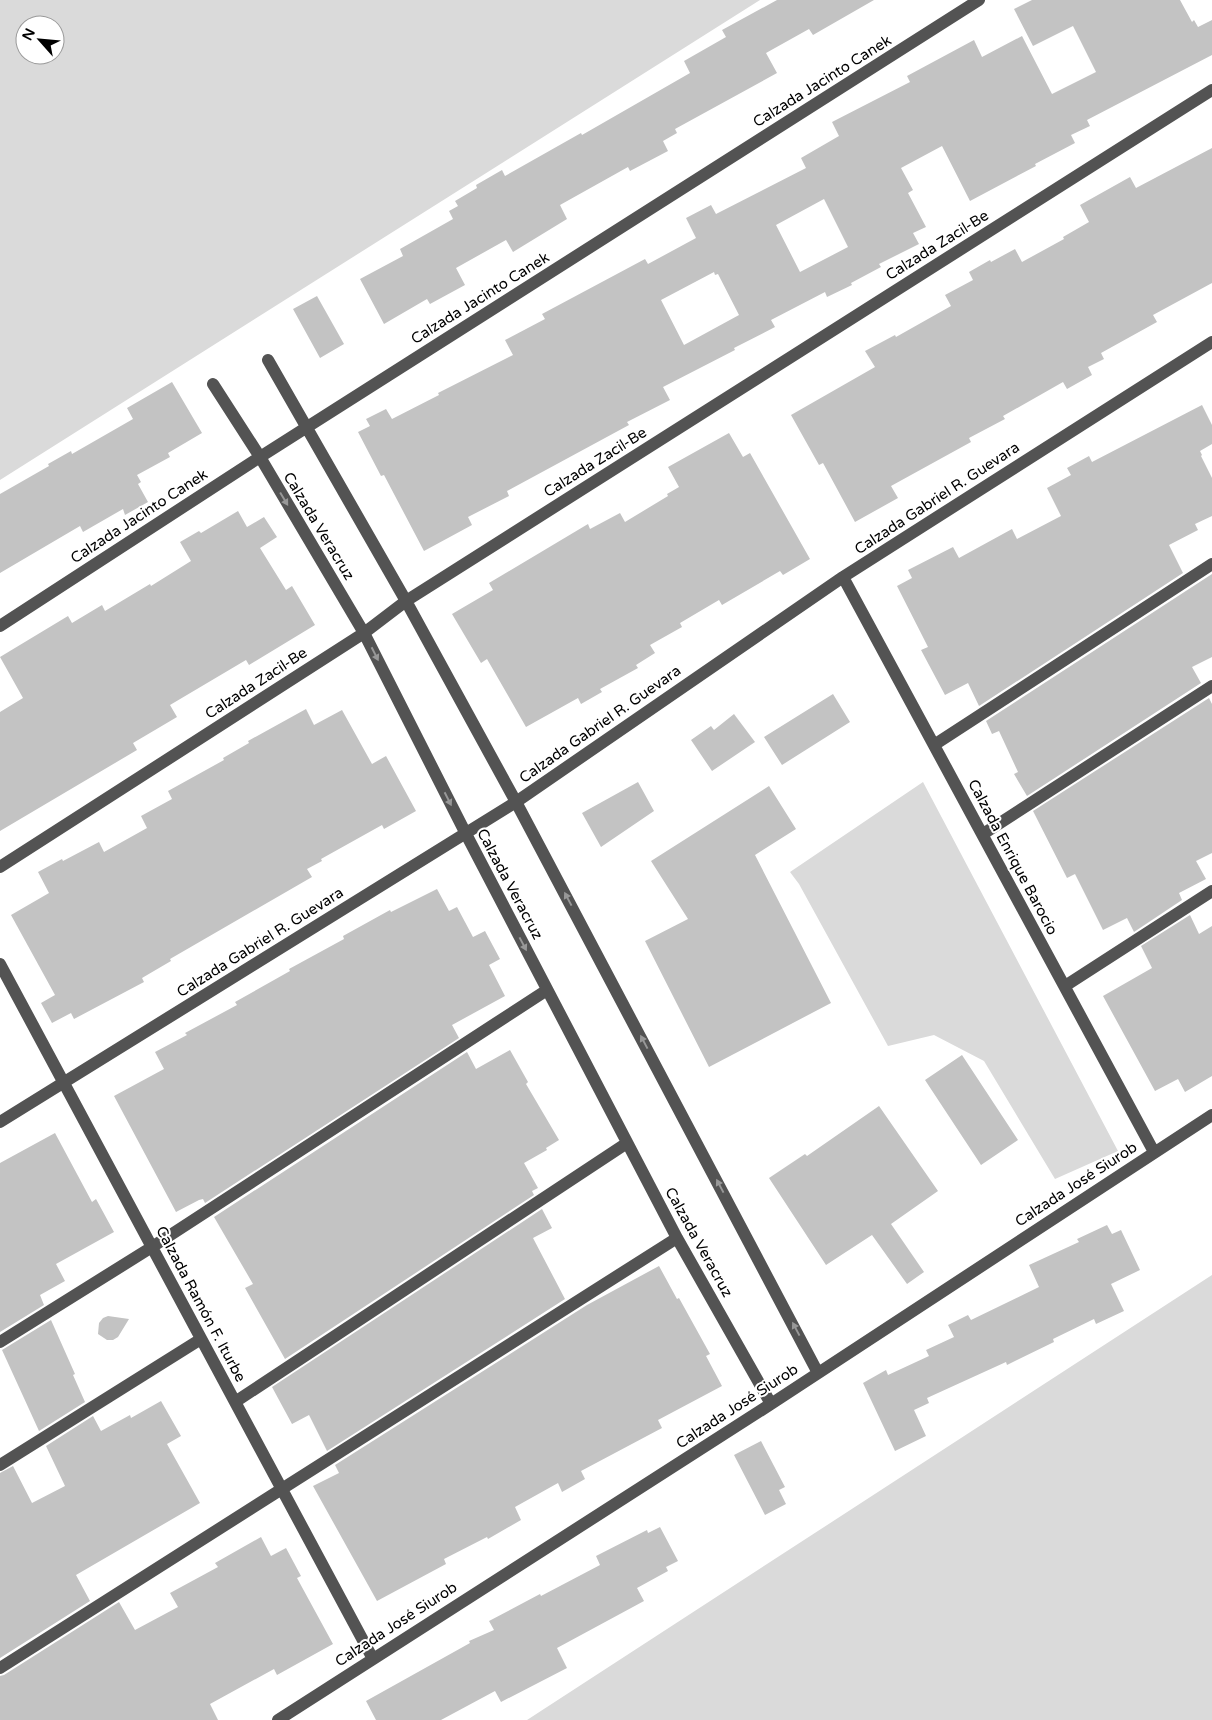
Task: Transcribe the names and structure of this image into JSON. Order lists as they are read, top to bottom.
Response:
{
  "streets": {
    "street": [
      "Calzada Jacinto Canek",
      "Calzada Zacil-Be",
      "Calzada Gabriel R. Guevara",
      "Calzada Veracruz",
      "Calzada Enrique Barocio",
      "Calzada José Siurob",
      "Calzada Ramón F. Iturbe"
    ]
  },
  "crossings": [
    ["Calzada Jacinto Canek", "Calzada Veracruz"],
    ["Calzada Zacil-Be", "Calzada Veracruz"],
    ["Calzada Gabriel R. Guevara", "Calzada Veracruz"],
    ["Calzada Gabriel R. Guevara", "Calzada Enrique Barocio"],
    ["Calzada Gabriel R. Guevara", "Calzada Ramón F. Iturbe"],
    ["Calzada Veracruz", "Calzada José Siurob"],
    ["Calzada Enrique Barocio", "Calzada José Siurob"],
    ["Calzada José Siurob", "Calzada Ramón F. Iturbe"]
  ],
  "north": "top left"
}
